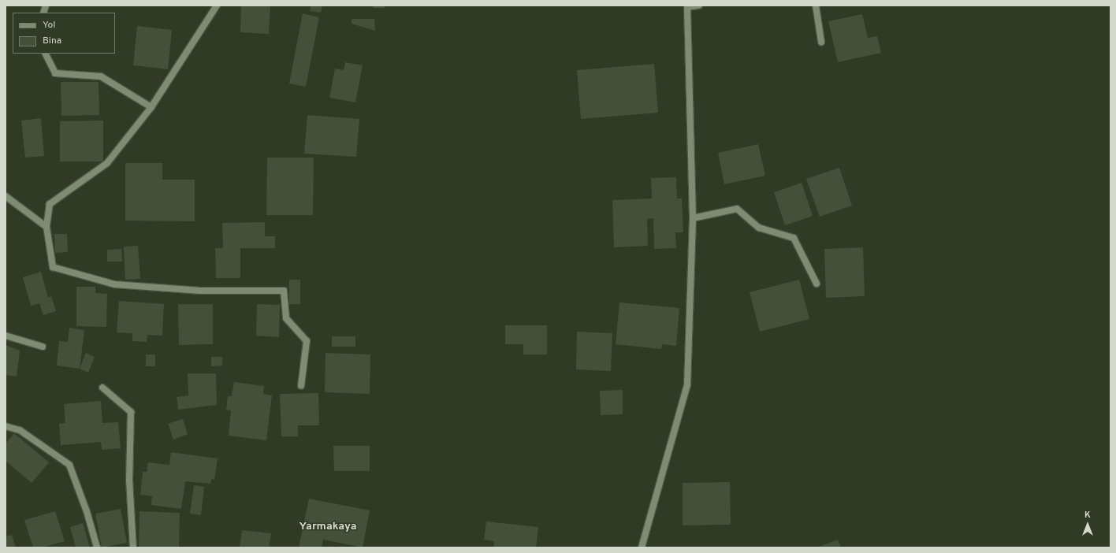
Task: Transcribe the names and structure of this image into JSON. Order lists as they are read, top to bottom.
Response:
{
  "districts": ["Yarmakaya"],
  "legend": ["Yol", "Bina"],
  "north": "top"
}
